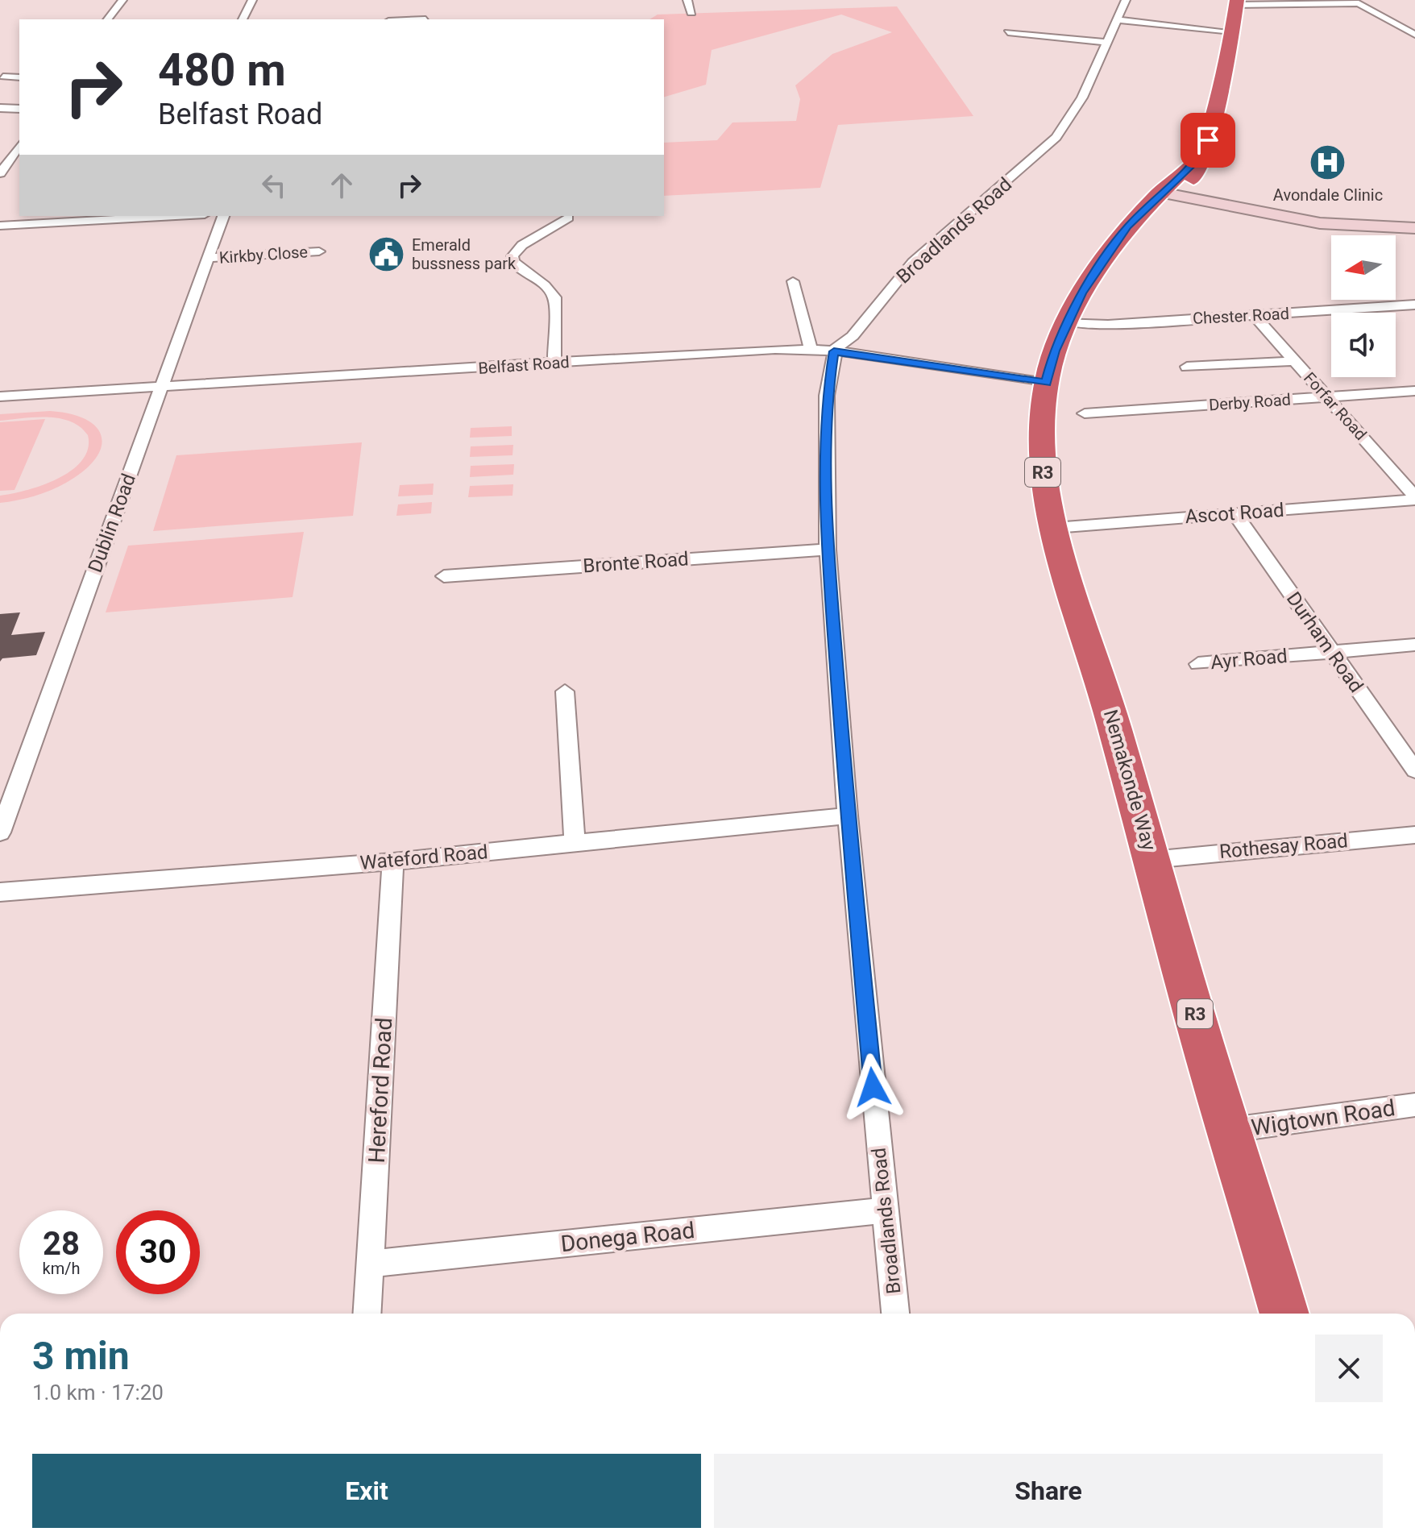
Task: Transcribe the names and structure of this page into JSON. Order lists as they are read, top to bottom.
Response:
{
  "streets": {
    "highway": ["R3", "Nemakonde Way"],
    "street": [
      "Broadlands Road",
      "Kirkby Close",
      "Chester Road",
      "Belfast Road",
      "Derby Road",
      "Forfar Road",
      "Ascot Road",
      "Dublin Road",
      "Bronte Road",
      "Durham Road",
      "Ayr Road",
      "Rothesay Road",
      "Wateford Road",
      "Hereford Road",
      "Wigtown Road",
      "Donega Road"
    ]
  },
  "crossings": [
    ["Broadlands Road", "Belfast Road"],
    ["Broadlands Road", "Bronte Road"],
    ["Broadlands Road", "Wateford Road"],
    ["Broadlands Road", "Donega Road"],
    ["Kirkby Close", "Dublin Road"],
    ["Chester Road", "Forfar Road"],
    ["Chester Road", "Nemakonde Way"],
    ["Belfast Road", "Dublin Road"],
    ["Belfast Road", "Nemakonde Way"],
    ["Derby Road", "Forfar Road"],
    ["Forfar Road", "Ascot Road"],
    ["Ascot Road", "Durham Road"],
    ["Ascot Road", "Nemakonde Way"],
    ["Durham Road", "Ayr Road"],
    ["Nemakonde Way", "Rothesay Road"],
    ["Nemakonde Way", "Wigtown Road"],
    ["Wateford Road", "Hereford Road"],
    ["Hereford Road", "Donega Road"]
  ],
  "places": {
    "hospital": ["Avondale Clinic"],
    "public building": ["Emerald bussness park"]
  },
  "north": "left",
  "page": {
    "turn": ["480 m", "Belfast Road"],
    "speed": "28 km/h",
    "limit": "30",
    "heading": ["3 min", "1.0 km · 17:20"],
    "buttons": ["Exit", "Share"]
  }
}
